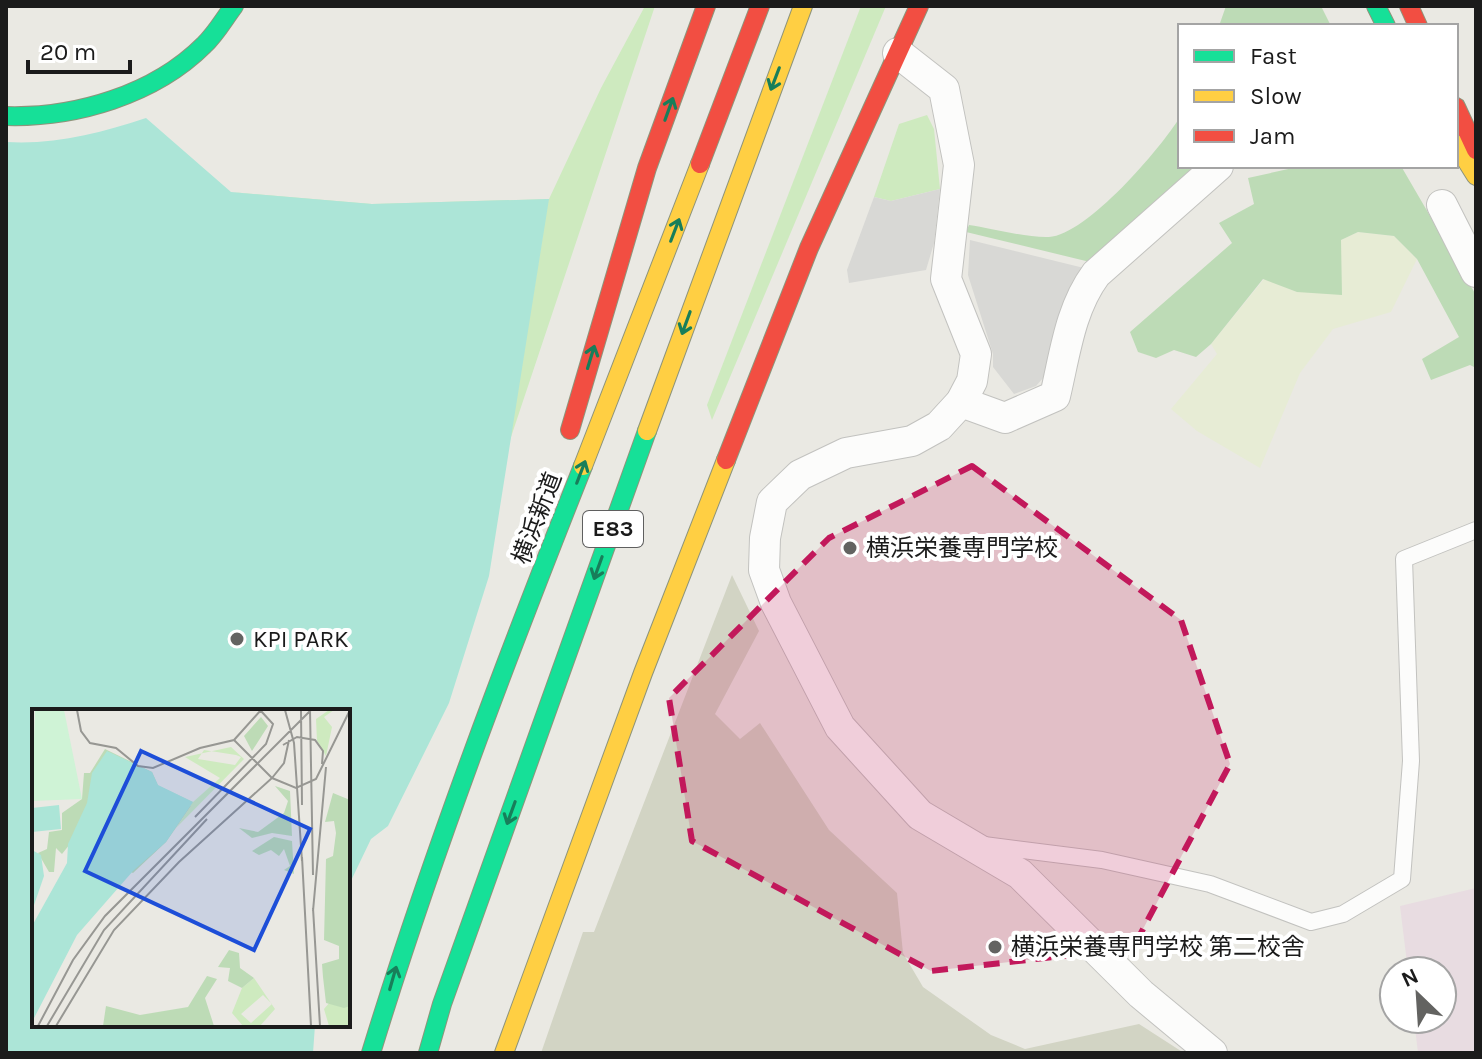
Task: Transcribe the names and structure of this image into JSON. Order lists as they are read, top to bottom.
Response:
{
  "streets": {
    "main road": ["横浜新道", "E83"]
  },
  "places": ["横浜栄養専門学校", "KPI PARK", "横浜栄養専門学校 第二校舎"],
  "legend": ["Fast", "Slow", "Jam"],
  "scale_bar": "20 m",
  "north": "top left"
}
